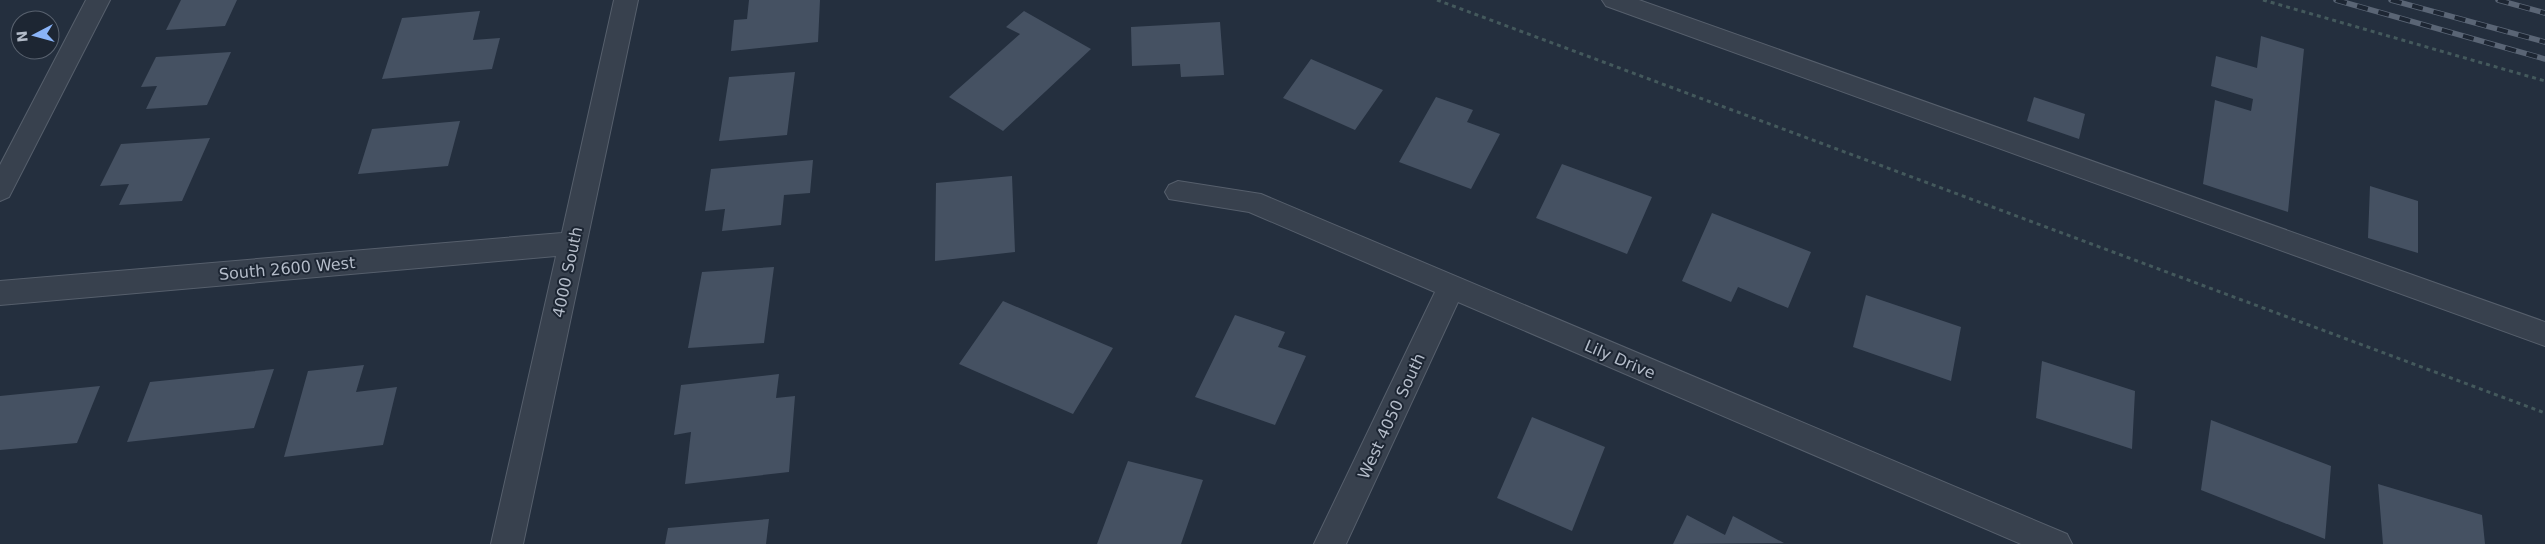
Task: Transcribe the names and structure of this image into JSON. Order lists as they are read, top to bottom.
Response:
{
  "streets": {
    "street": [
      "South 2600 West",
      "4000 South",
      "Lily Drive",
      "West 4050 South"
    ]
  },
  "crossings": [
    ["South 2600 West", "4000 South"],
    ["Lily Drive", "West 4050 South"]
  ],
  "north": "left"
}
